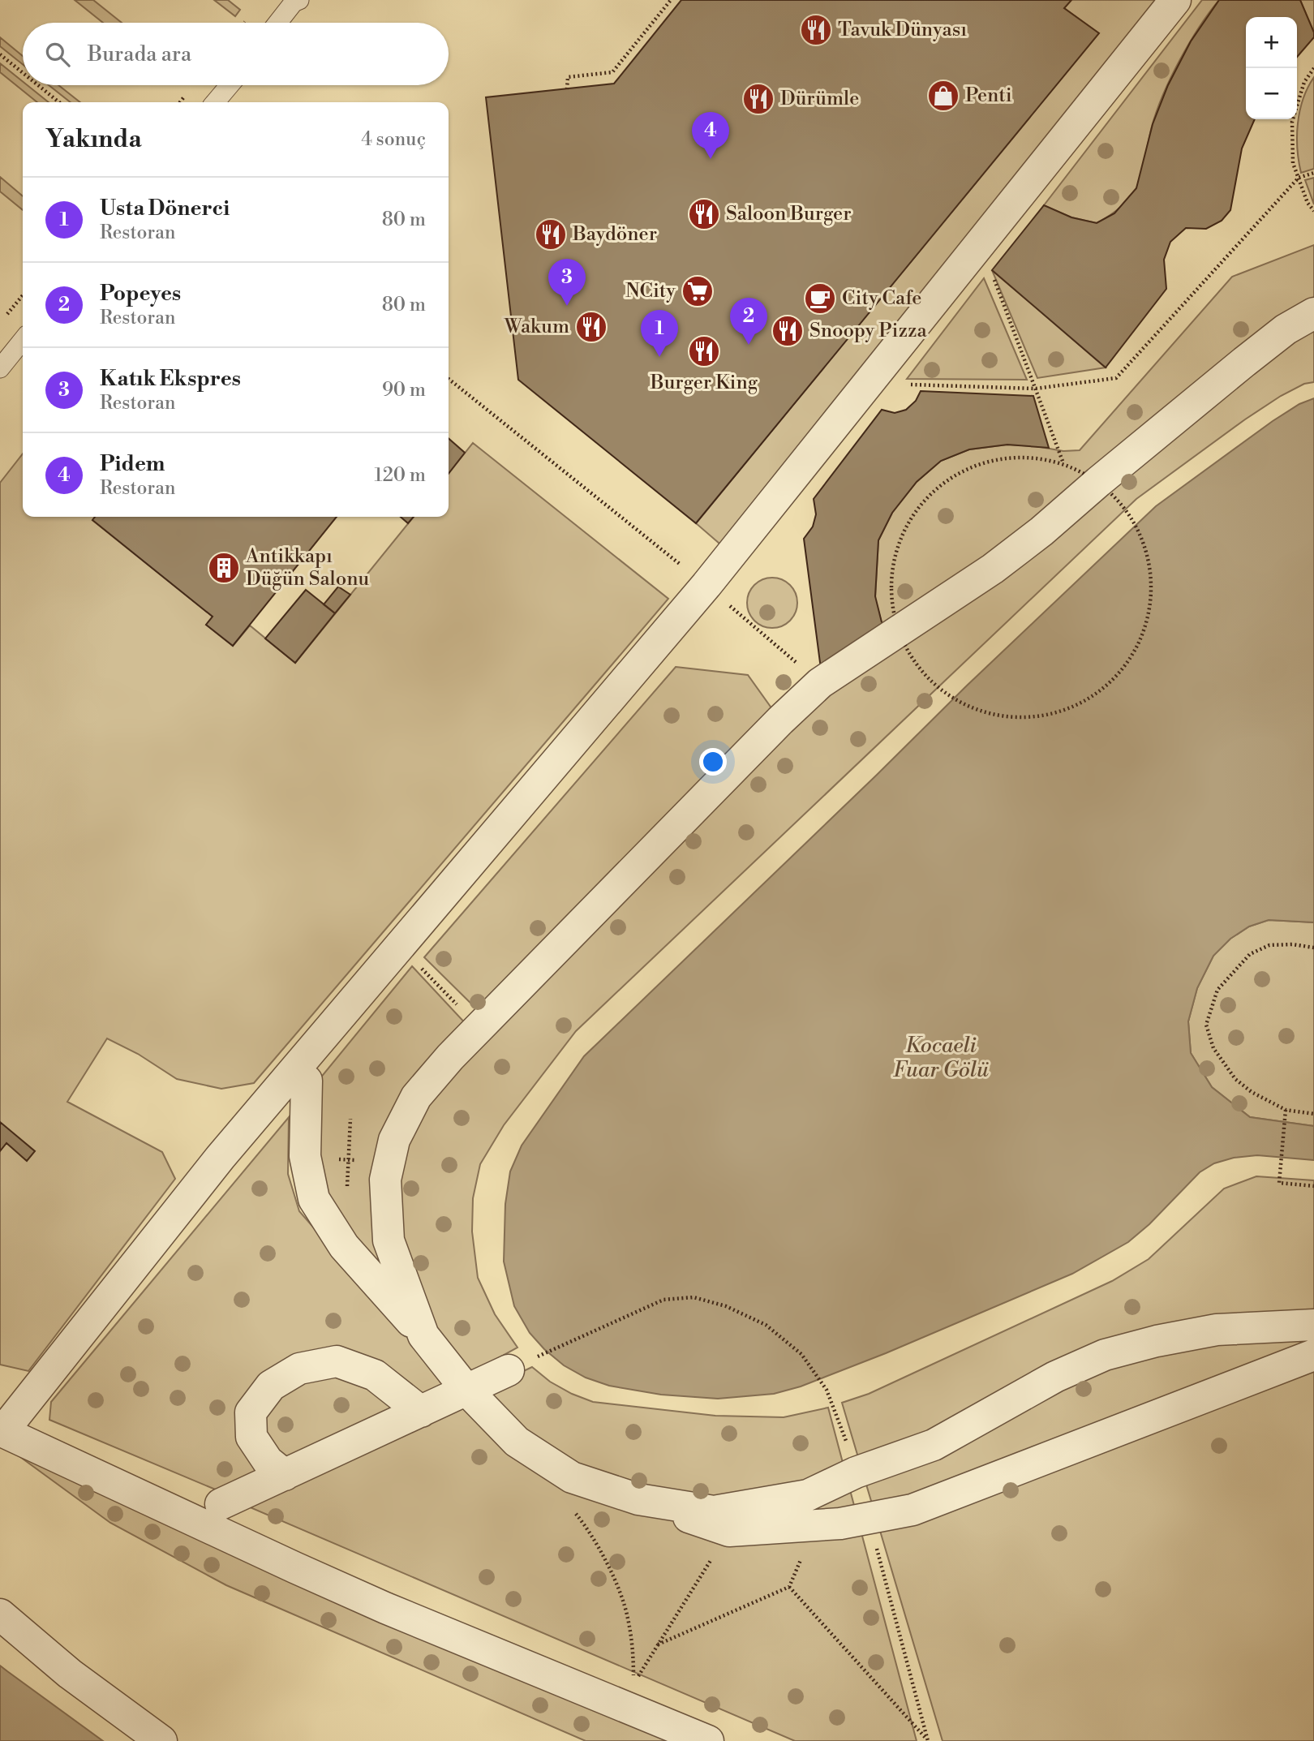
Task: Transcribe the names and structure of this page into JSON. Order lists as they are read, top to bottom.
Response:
{
  "water": ["Kocaeli Fuar Gölü"],
  "places": {
    "restaurant": [
      "Tavuk Dünyası",
      "Dürümle",
      "Saloon Burger",
      "Baydöner",
      "Wakum",
      "Snoopy Pizza",
      "Burger King"
    ],
    "shop": ["Penti"],
    "supermarket": ["NCity"],
    "cafe": ["City Cafe"],
    "building": ["Antikkapı Düğün Salonu"]
  },
  "page": {
    "map_buttons": ["+", "−"],
    "search": "Burada ara",
    "heading": ["Yakında", "4 sonuç"],
    "pins": [
      "4",
      "3",
      "2",
      "1"
    ],
    "list": [
      {
        "mark": "1",
        "name": "Usta Dönerci",
        "note": "Restoran",
        "value": "80 m"
      },
      {
        "mark": "2",
        "name": "Popeyes",
        "note": "Restoran",
        "value": "80 m"
      },
      {
        "mark": "3",
        "name": "Katık Ekspres",
        "note": "Restoran",
        "value": "90 m"
      },
      {
        "mark": "4",
        "name": "Pidem",
        "note": "Restoran",
        "value": "120 m"
      }
    ]
  }
}
